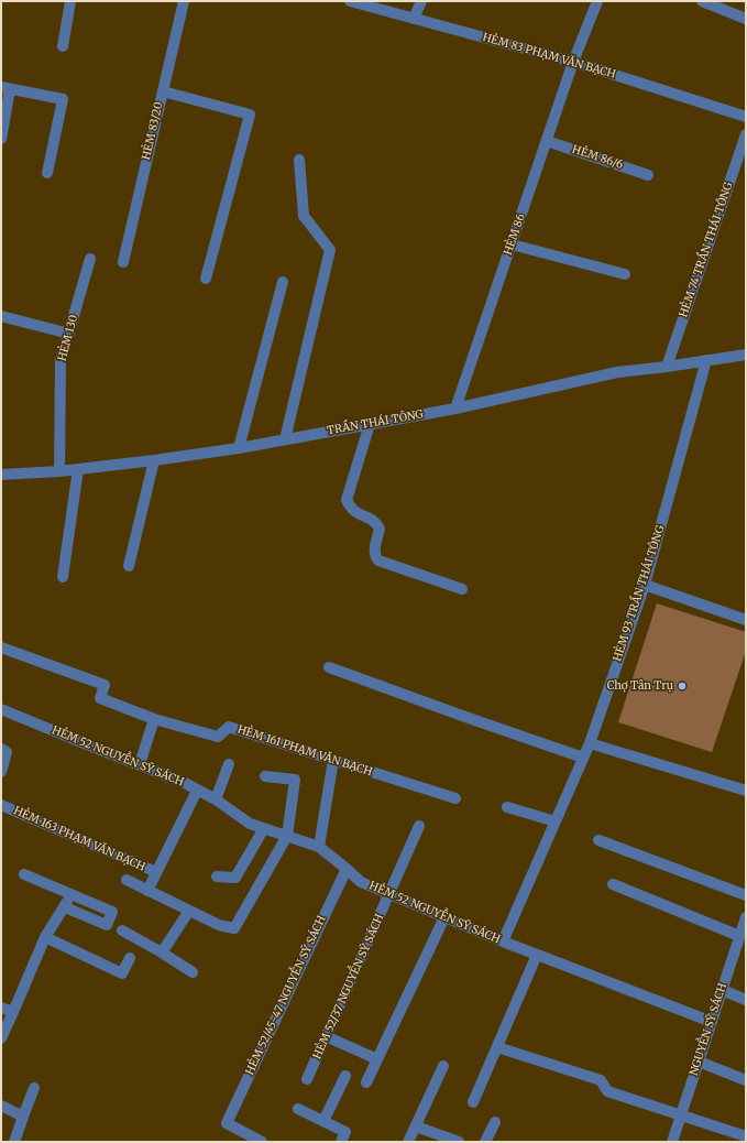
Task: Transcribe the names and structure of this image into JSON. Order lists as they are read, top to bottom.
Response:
{
  "streets": {
    "street": [
      "HẺM 83 PHẠM VĂN BẠCH",
      "HẺM 83/20",
      "HẺM 86/6",
      "HẺM 86",
      "HẺM 74 TRẦN THÁI TÔNG",
      "HẺM 130",
      "TRẦN THÁI TÔNG",
      "HẺM 93 TRẦN THÁI TÔNG",
      "HẺM 161 PHẠM VĂN BẠCH",
      "HẺM 52 NGUYỄN SỸ SÁCH",
      "HẺM 163 PHẠM VĂN BẠCH",
      "HẺM 52/37 NGUYỄN SỸ SÁCH",
      "HẺM 52/45-47 NGUYỄN SỸ SÁCH",
      "NGUYỄN SỸ SÁCH"
    ]
  },
  "crossings": [
    ["HẺM 83 PHẠM VĂN BẠCH", "HẺM 86"],
    ["HẺM 86/6", "HẺM 86"],
    ["HẺM 86", "TRẦN THÁI TÔNG"],
    ["HẺM 74 TRẦN THÁI TÔNG", "TRẦN THÁI TÔNG"],
    ["HẺM 130", "TRẦN THÁI TÔNG"],
    ["TRẦN THÁI TÔNG", "HẺM 93 TRẦN THÁI TÔNG"],
    ["HẺM 93 TRẦN THÁI TÔNG", "HẺM 52 NGUYỄN SỸ SÁCH"],
    ["HẺM 52 NGUYỄN SỸ SÁCH", "HẺM 52/37 NGUYỄN SỸ SÁCH"],
    ["HẺM 52 NGUYỄN SỸ SÁCH", "HẺM 52/45-47 NGUYỄN SỸ SÁCH"],
    ["HẺM 52 NGUYỄN SỸ SÁCH", "NGUYỄN SỸ SÁCH"]
  ],
  "places": ["Chợ Tân Trụ"]
}
